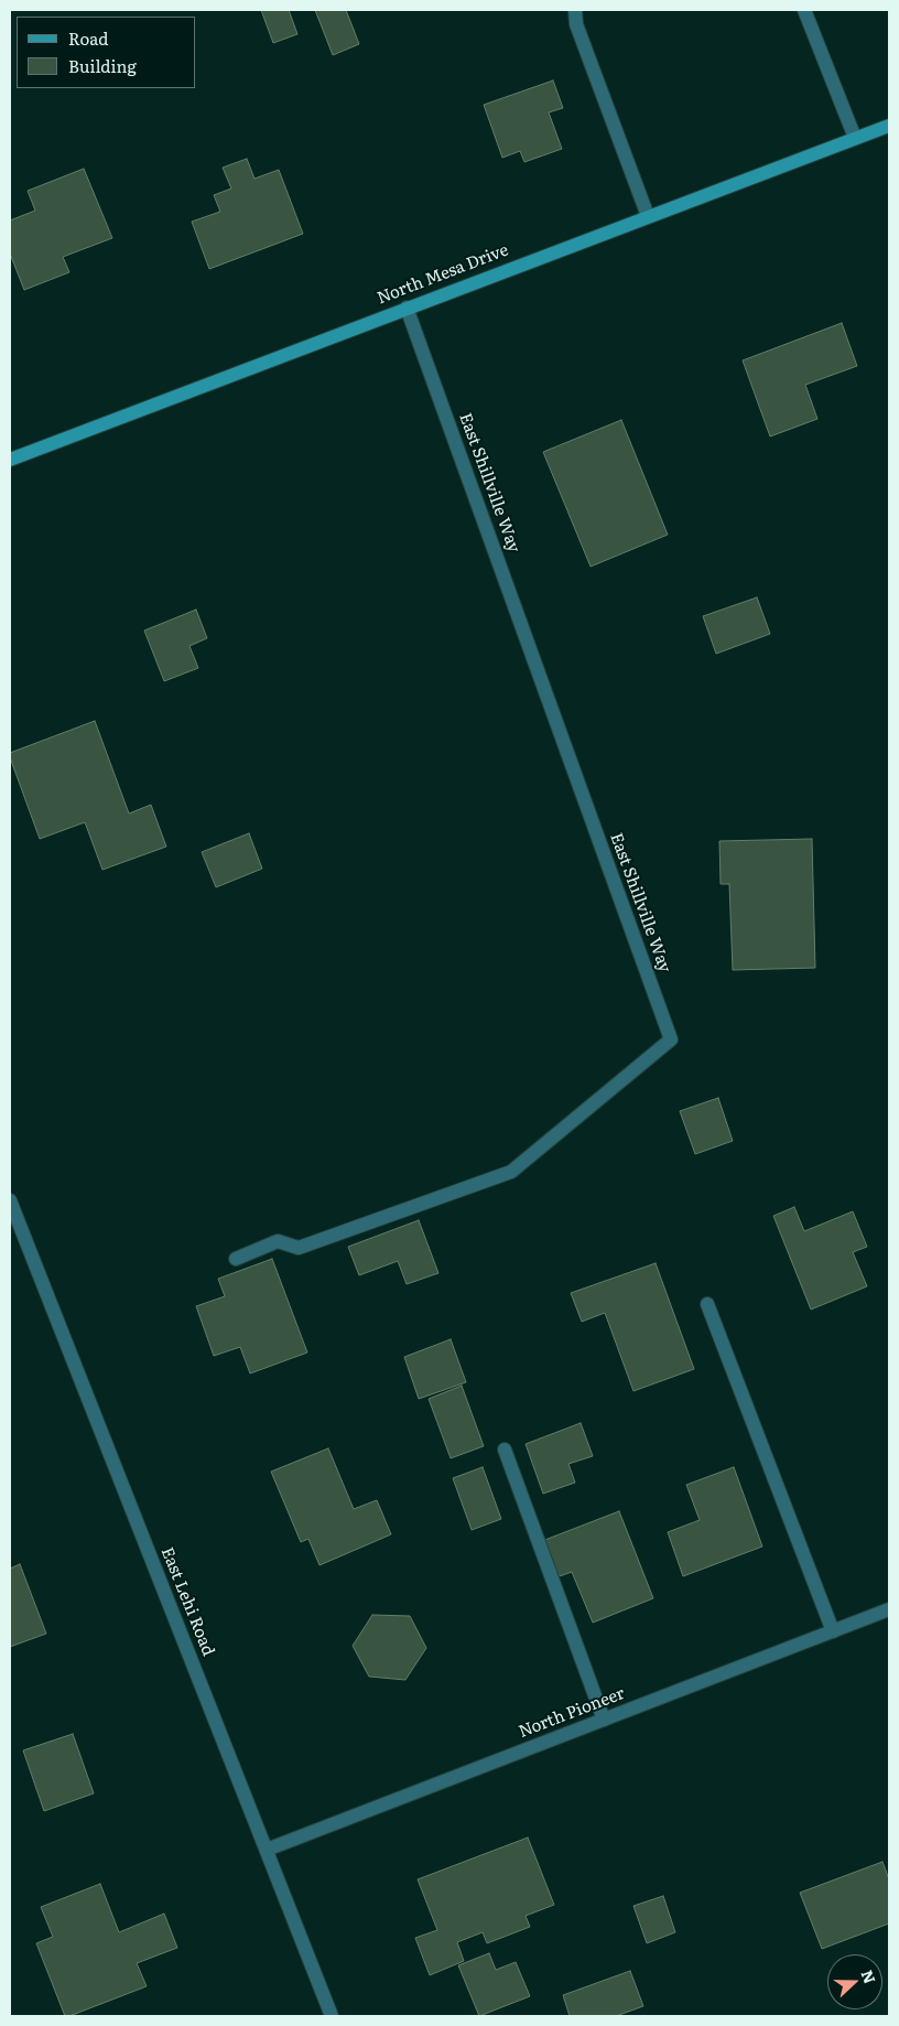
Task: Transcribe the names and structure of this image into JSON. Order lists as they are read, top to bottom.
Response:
{
  "streets": {
    "street": [
      "North Mesa Drive",
      "East Shillville Way",
      "East Lehi Road",
      "North Pioneer"
    ]
  },
  "crossings": [
    ["North Mesa Drive", "East Shillville Way"],
    ["East Lehi Road", "North Pioneer"]
  ],
  "legend": ["Road", "Building"],
  "north": "right"
}
